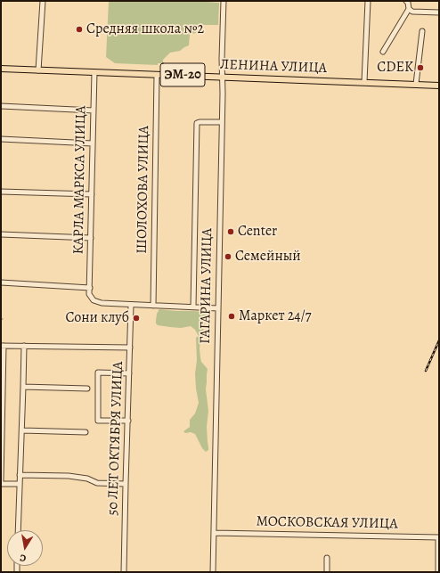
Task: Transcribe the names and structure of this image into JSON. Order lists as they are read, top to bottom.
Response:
{
  "streets": {
    "main road": ["ЛЕНИНА УЛИЦА", "ЭМ-20"],
    "street": [
      "КАРЛА МАРКСА УЛИЦА",
      "ШОЛОХОВА УЛИЦА",
      "ГАГАРИНА УЛИЦА",
      "50 ЛЕТ ОКТЯБРЯ УЛИЦА",
      "МОСКОВСКАЯ УЛИЦА"
    ]
  },
  "crossings": [
    ["ЛЕНИНА УЛИЦА", "КАРЛА МАРКСА УЛИЦА"],
    ["ЛЕНИНА УЛИЦА", "ШОЛОХОВА УЛИЦА"],
    ["ЛЕНИНА УЛИЦА", "ГАГАРИНА УЛИЦА"],
    ["ГАГАРИНА УЛИЦА", "МОСКОВСКАЯ УЛИЦА"]
  ],
  "places": [
    "Средняя школа №2",
    "CDEK",
    "Center",
    "Семейный",
    "Маркет 24/7",
    "Сони клуб"
  ],
  "north": "bottom"
}
